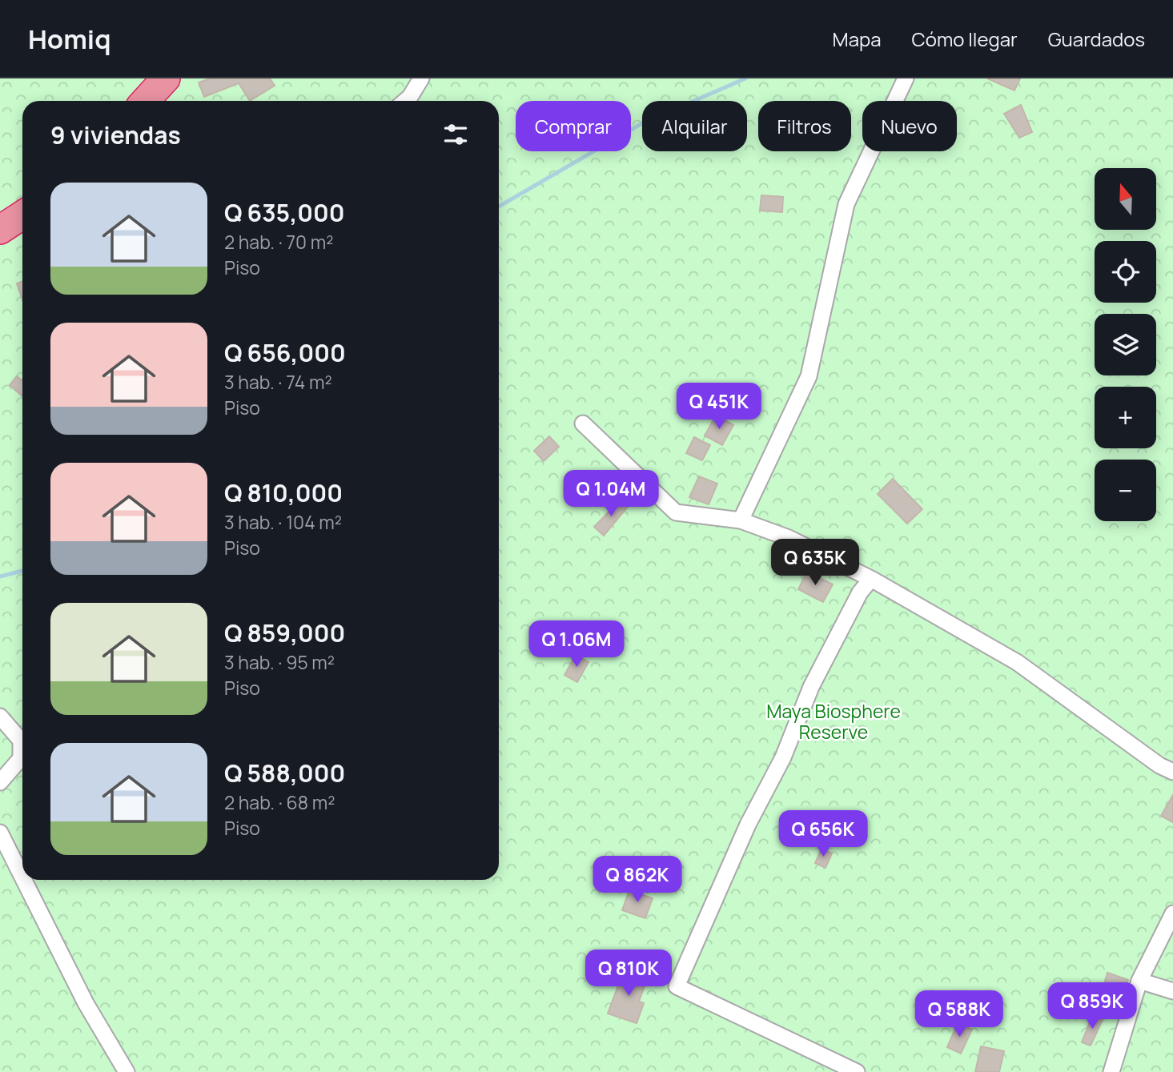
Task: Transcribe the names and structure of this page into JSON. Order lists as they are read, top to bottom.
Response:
{
  "parks": ["Maya Biosphere Reserve"],
  "north": "top",
  "page": {
    "header": "Homiq",
    "nav": ["Mapa", "Cómo llegar", "Guardados"],
    "chip": [
      "Comprar",
      "Alquilar",
      "Filtros",
      "Nuevo"
    ],
    "heading": "9 viviendas",
    "map_buttons": ["+", "−"],
    "list": [
      {
        "name": "Q 635,000",
        "note": "2 hab. · 70 m² · Piso"
      },
      {
        "name": "Q 656,000",
        "note": "3 hab. · 74 m² · Piso"
      },
      {
        "name": "Q 810,000",
        "note": "3 hab. · 104 m² · Piso"
      },
      {
        "name": "Q 859,000",
        "note": "3 hab. · 95 m² · Piso"
      },
      {
        "name": "Q 588,000",
        "note": "2 hab. · 68 m² · Piso"
      }
    ],
    "price": [
      "Q 451K",
      "Q 1.04M",
      "Q 635K",
      "Q 1.06M",
      "Q 656K",
      "Q 862K",
      "Q 810K",
      "Q 859K",
      "Q 588K"
    ]
  }
}
